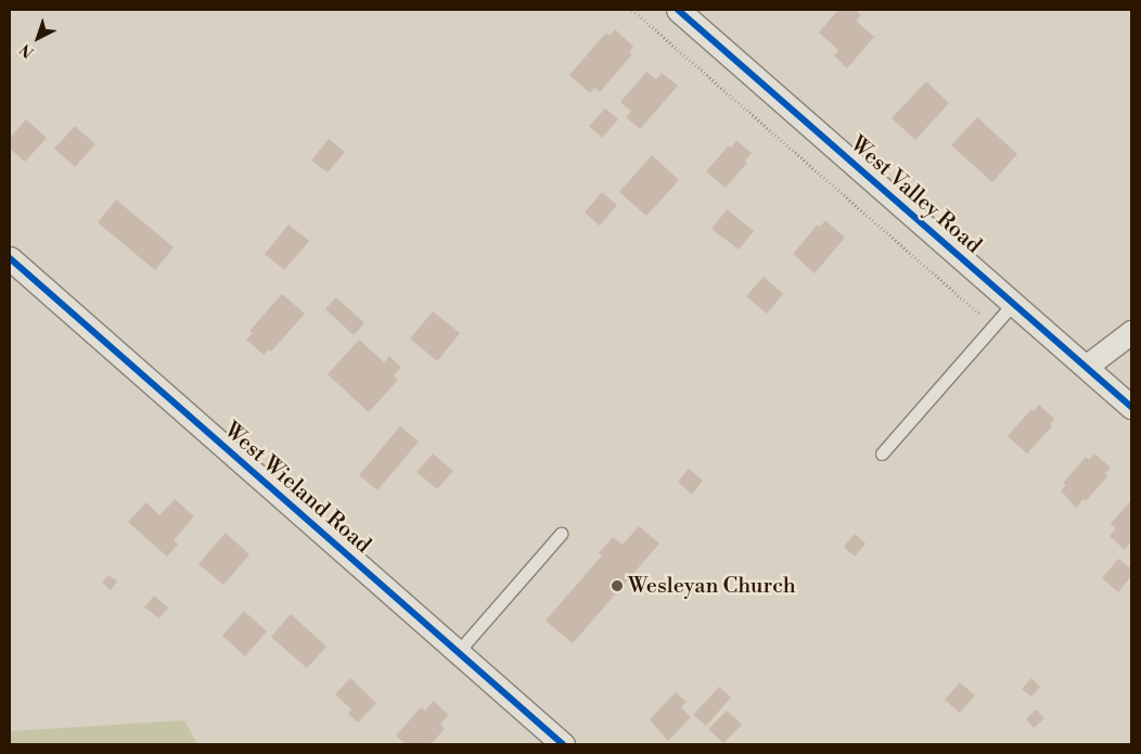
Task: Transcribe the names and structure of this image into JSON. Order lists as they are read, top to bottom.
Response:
{
  "streets": {
    "street": ["West Valley Road", "West Wieland Road"]
  },
  "places": ["Wesleyan Church"],
  "north": "bottom left"
}
